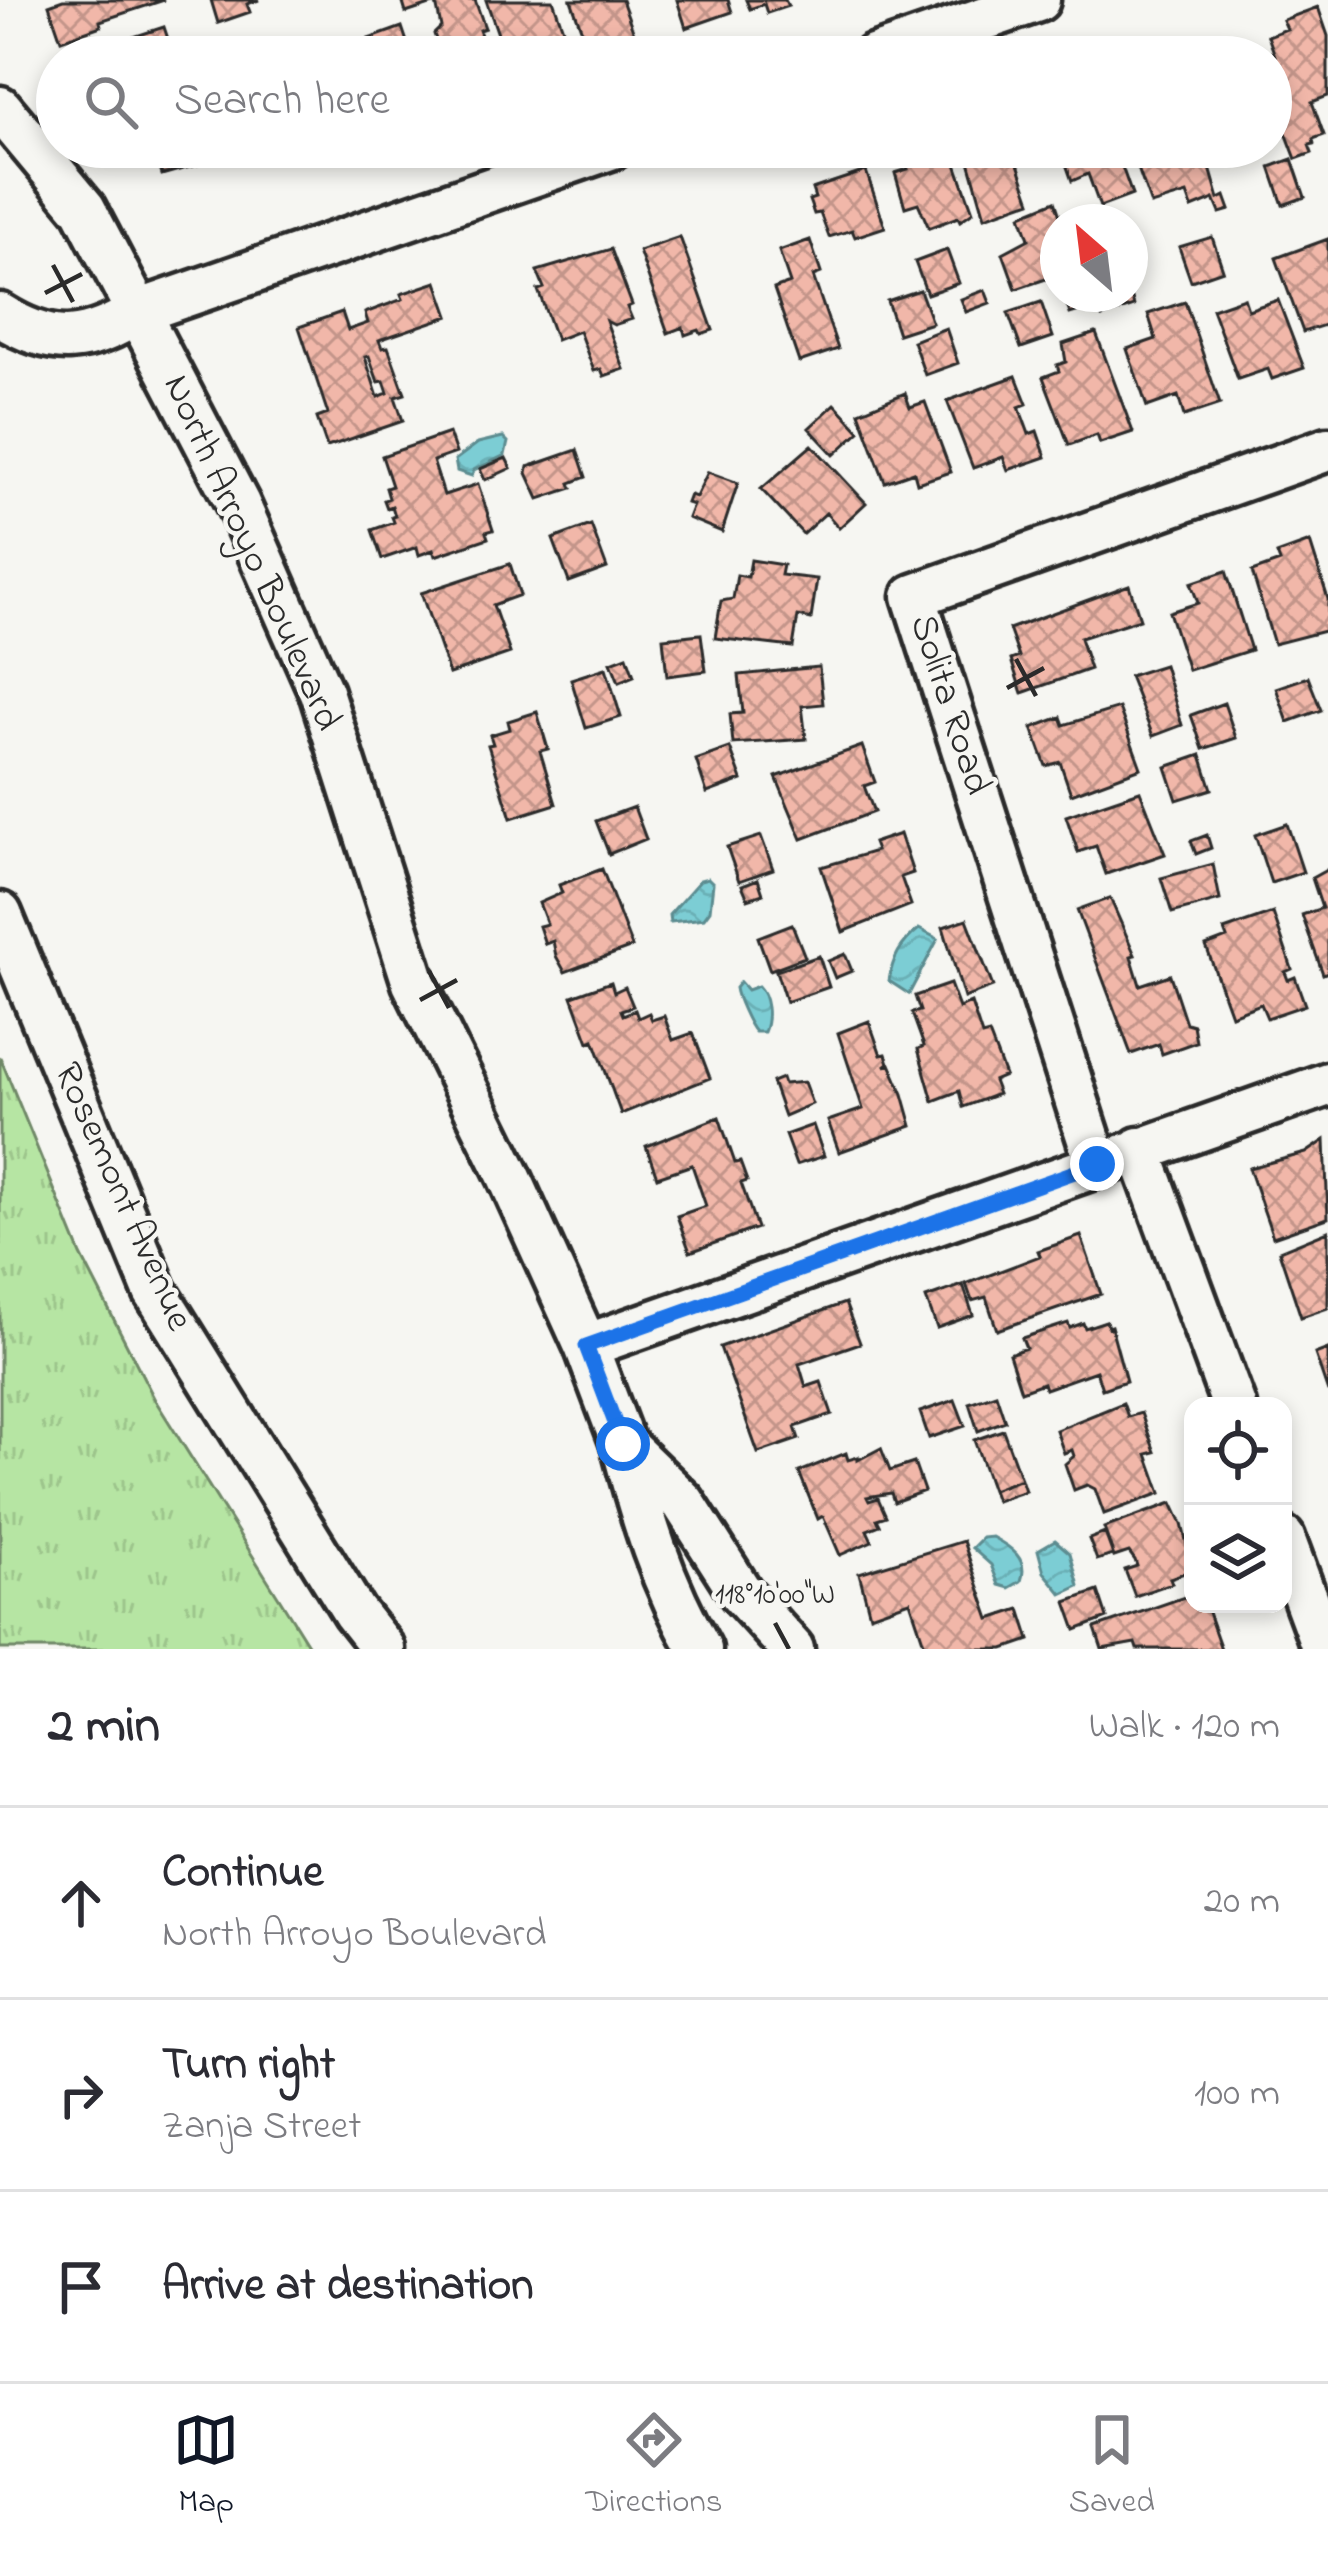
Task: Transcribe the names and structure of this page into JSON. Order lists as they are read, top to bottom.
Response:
{
  "streets": {
    "street": ["North Arroyo Boulevard", "Solita Road", "Rosemont Avenue"]
  },
  "north": "top left",
  "page": {
    "search": "Search here",
    "heading": ["2 min", "Walk · 120 m"],
    "list": [
      ["Continue", "North Arroyo Boulevard", "20 m"],
      ["Turn right", "Zanja Street", "100 m"],
      "Arrive at destination"
    ],
    "nav": ["Map", "Directions", "Saved"]
  },
  "coordinates": ["118°10'00\"W"]
}
